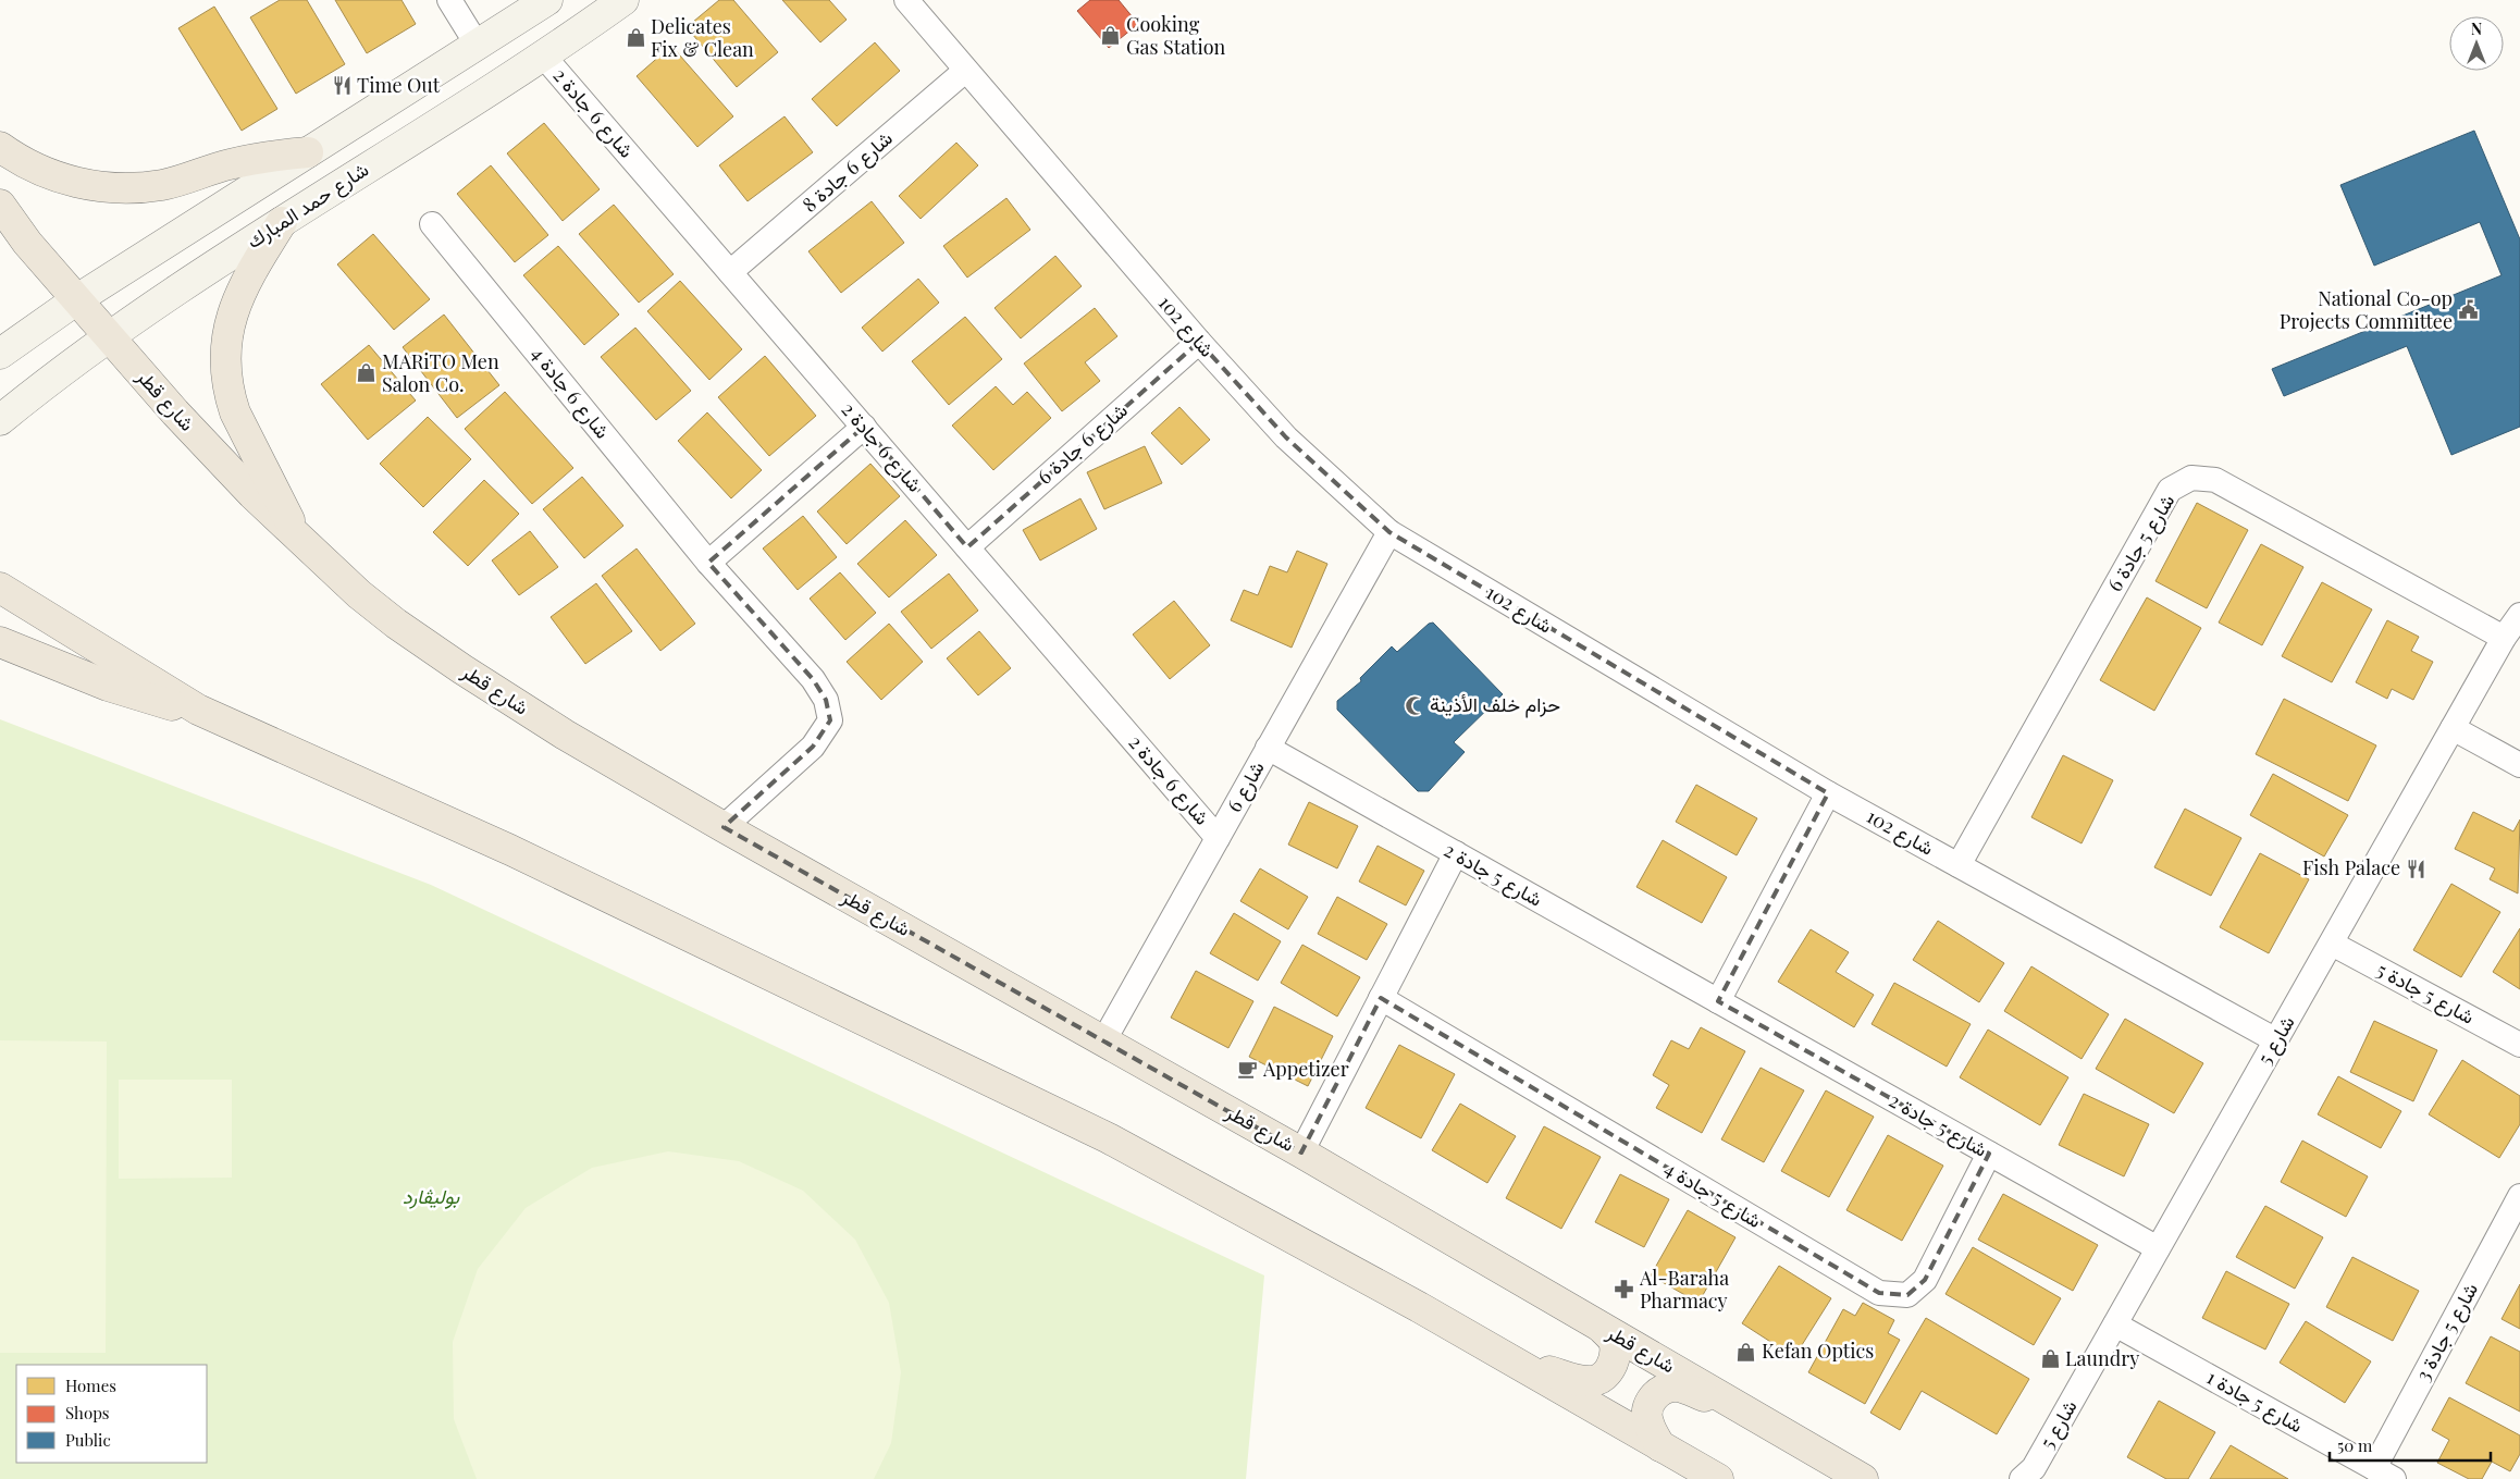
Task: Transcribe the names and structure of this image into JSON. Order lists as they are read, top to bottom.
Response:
{
  "streets": {
    "main road": ["شارع حمد المبارك", "شارع قطر"],
    "street": [
      "شارع 6 جادة 2",
      "شارع 6 جادة 8",
      "شارع 102",
      "شارع 6 جادة 4",
      "شارع 6 جادة 6",
      "شارع 5 جادة 6",
      "شارع 6",
      "شارع 5 جادة 2",
      "شارع 5 جادة 5",
      "شارع 5",
      "شارع 5 جادة 4",
      "شارع 5 جادة 3",
      "شارع 5 جادة 1"
    ]
  },
  "crossings": [
    ["شارع 6 جادة 2", "شارع 6 جادة 8"],
    ["شارع 6 جادة 2", "شارع حمد المبارك"],
    ["شارع 6 جادة 2", "شارع 6 جادة 6"],
    ["شارع 6 جادة 2", "شارع 6"],
    ["شارع 6 جادة 8", "شارع 102"],
    ["شارع حمد المبارك", "شارع قطر"],
    ["شارع 102", "شارع 6 جادة 6"],
    ["شارع 102", "شارع 5 جادة 6"],
    ["شارع 102", "شارع 6"],
    ["شارع 102", "شارع 5"],
    ["شارع 6 جادة 4", "شارع قطر"],
    ["شارع قطر", "شارع 6"],
    ["شارع 5 جادة 6", "شارع 5"],
    ["شارع 6", "شارع 5 جادة 2"],
    ["شارع 5 جادة 2", "شارع 5"],
    ["شارع 5 جادة 2", "شارع 5 جادة 4"],
    ["شارع 5 جادة 5", "شارع 5"],
    ["شارع 5", "شارع 5 جادة 1"],
    ["شارع 5 جادة 3", "شارع 5 جادة 1"]
  ],
  "parks": ["بوليڤارد"],
  "places": {
    "shop": [
      "Cooking Gas Station",
      "Delicates Fix & Clean",
      "MARiTO Men Salon Co.",
      "Kefan Optics",
      "Laundry"
    ],
    "restaurant": ["Time Out", "Fish Palace"],
    "public building": ["National Co-op Projects Committee"],
    "mosque": ["حزام خلف الأذينة"],
    "cafe": ["Appetizer"],
    "pharmacy": ["Al-Baraha Pharmacy"]
  },
  "legend": ["Homes", "Shops", "Public"],
  "scale_bar": "50 m",
  "north": "top"
}
